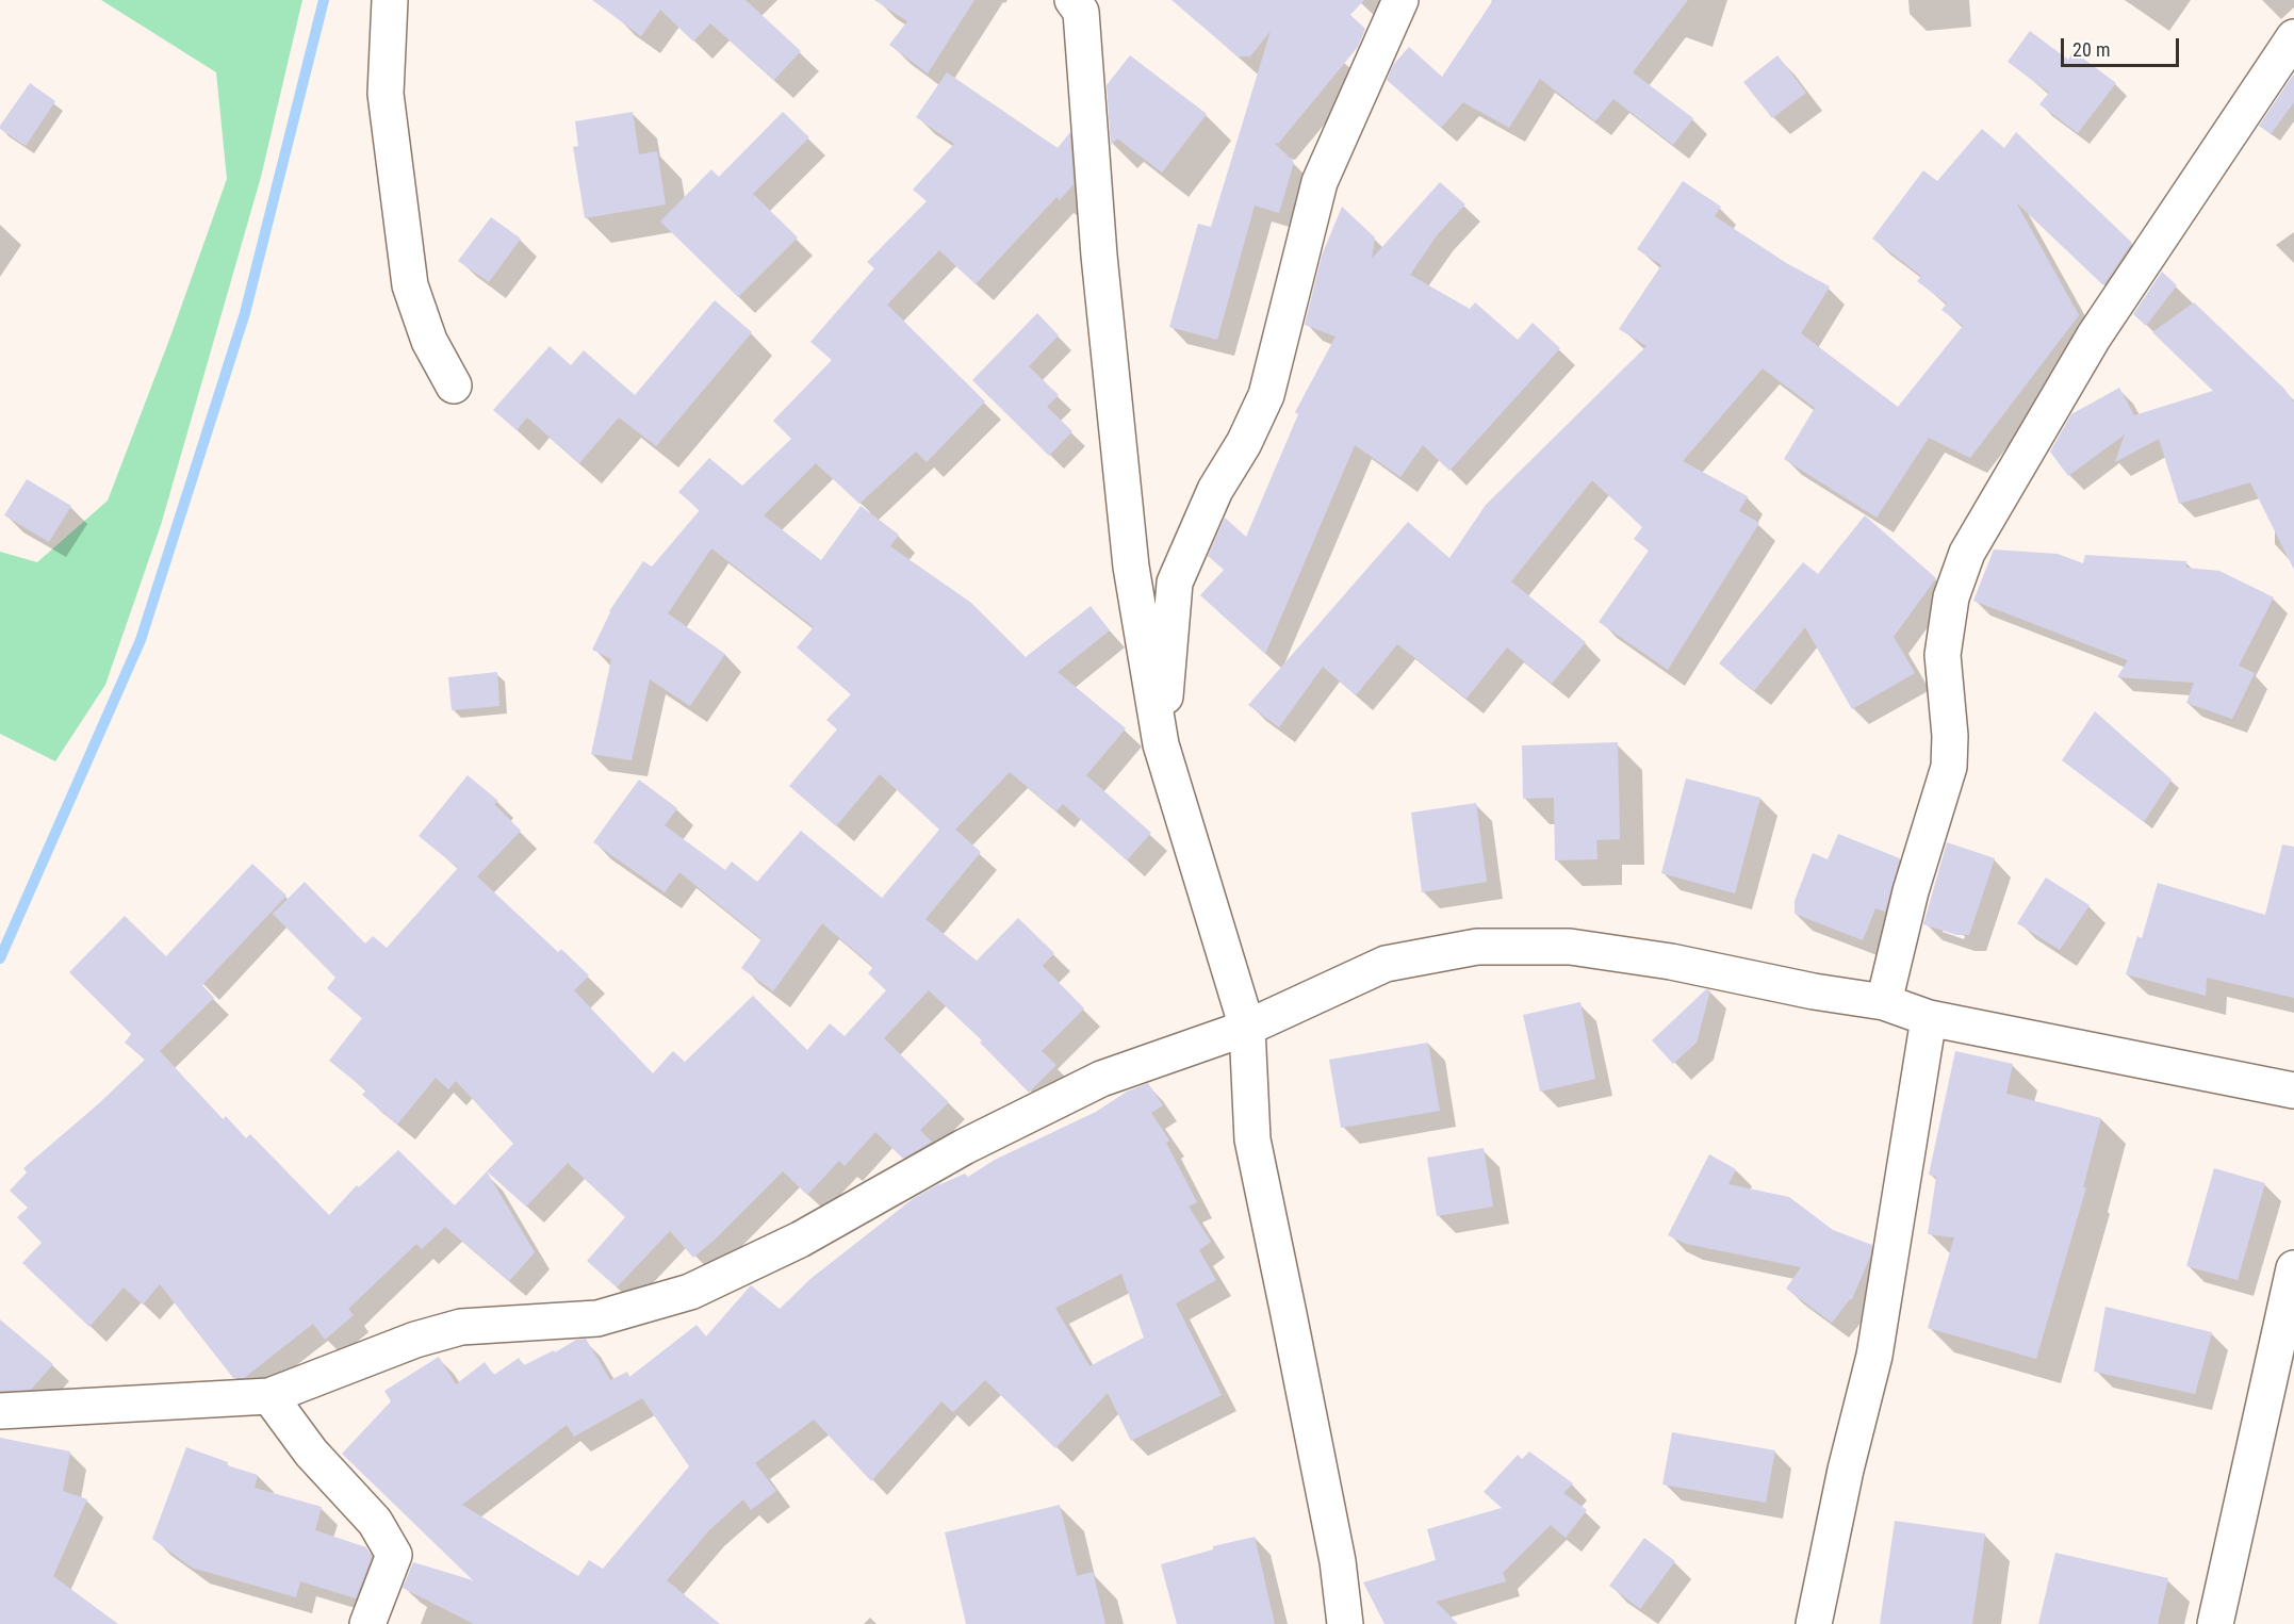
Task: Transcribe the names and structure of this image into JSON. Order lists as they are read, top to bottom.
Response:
{
  "scale_bar": "20 m"
}
